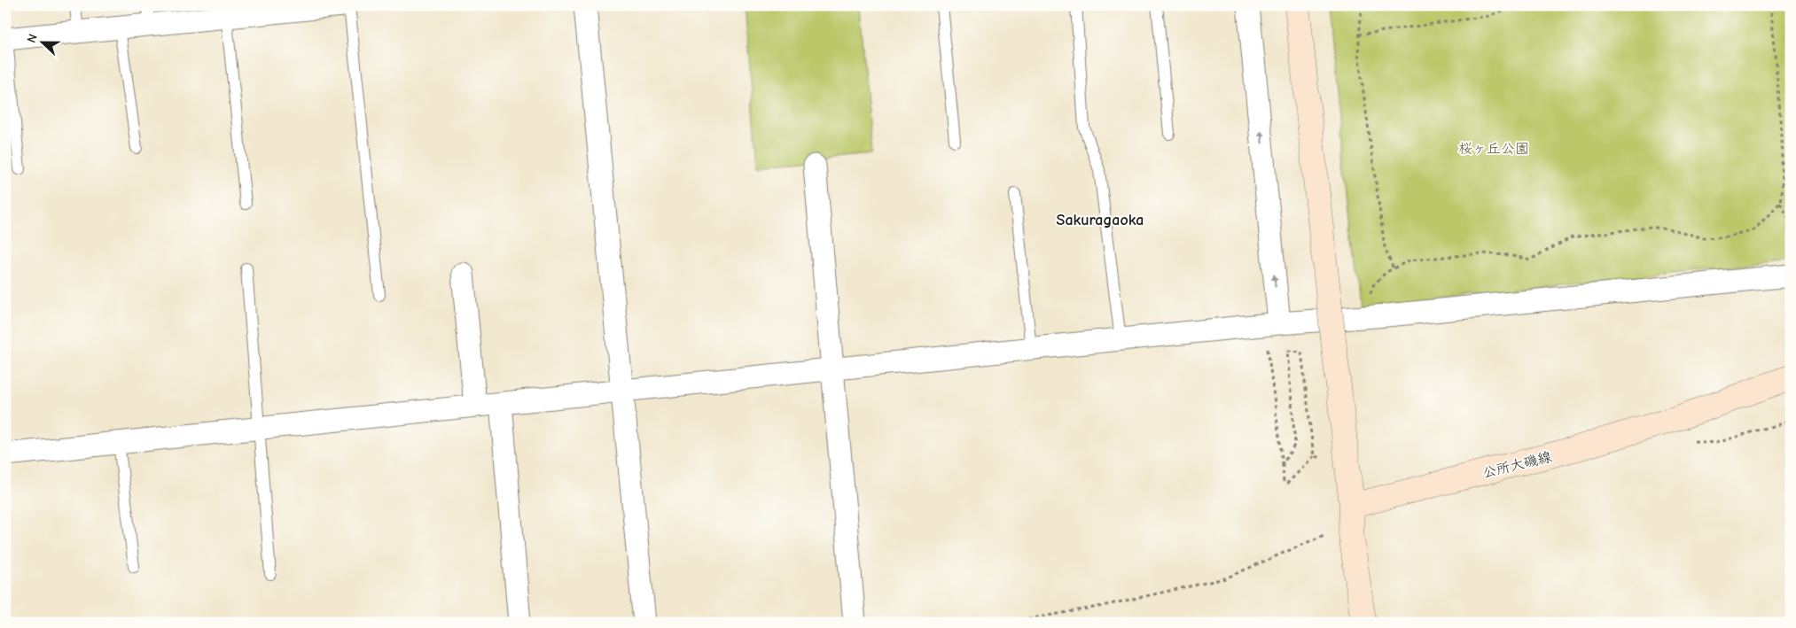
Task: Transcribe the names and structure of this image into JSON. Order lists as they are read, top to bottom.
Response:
{
  "streets": {
    "main road": ["公所大磯線"]
  },
  "districts": ["Sakuragaoka"],
  "parks": ["桜ヶ丘公園"],
  "north": "left"
}
